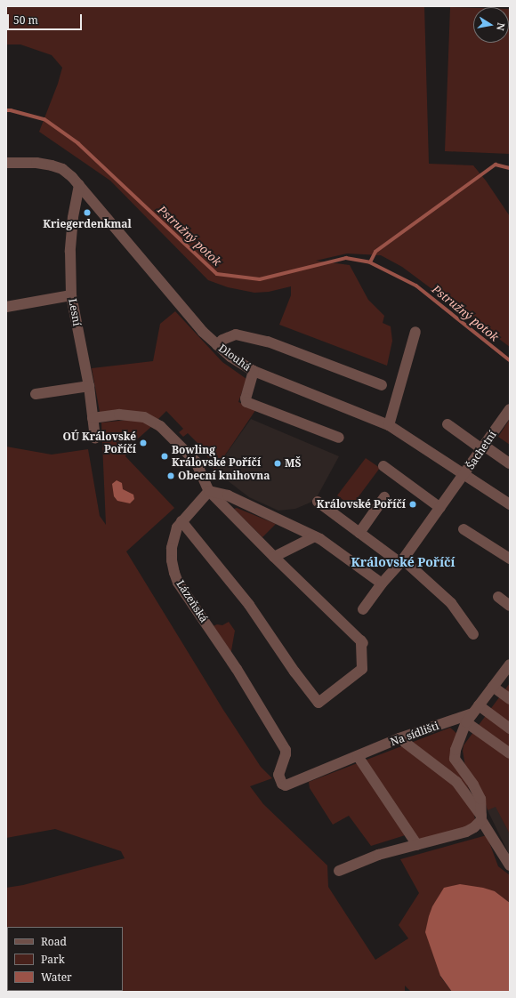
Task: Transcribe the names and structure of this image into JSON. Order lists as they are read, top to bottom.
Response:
{
  "streets": {
    "street": [
      "Lesní",
      "Dlouhá",
      "Šachetní",
      "Lázeňská",
      "Na sídlišti"
    ]
  },
  "crossings": [
    ["Lesní", "Dlouhá"],
    ["Dlouhá", "Šachetní"],
    ["Lázeňská", "Na sídlišti"]
  ],
  "districts": ["Královské Poříčí"],
  "water": ["Pstružný potok"],
  "places": [
    "Kriegerdenkmal",
    "OÚ Královské Poříčí",
    "Bowling Královské Poříčí",
    "MŠ",
    "Obecní knihovna",
    "Královské Poříčí"
  ],
  "legend": ["Road", "Park", "Water"],
  "scale_bar": "50 m",
  "north": "right"
}
